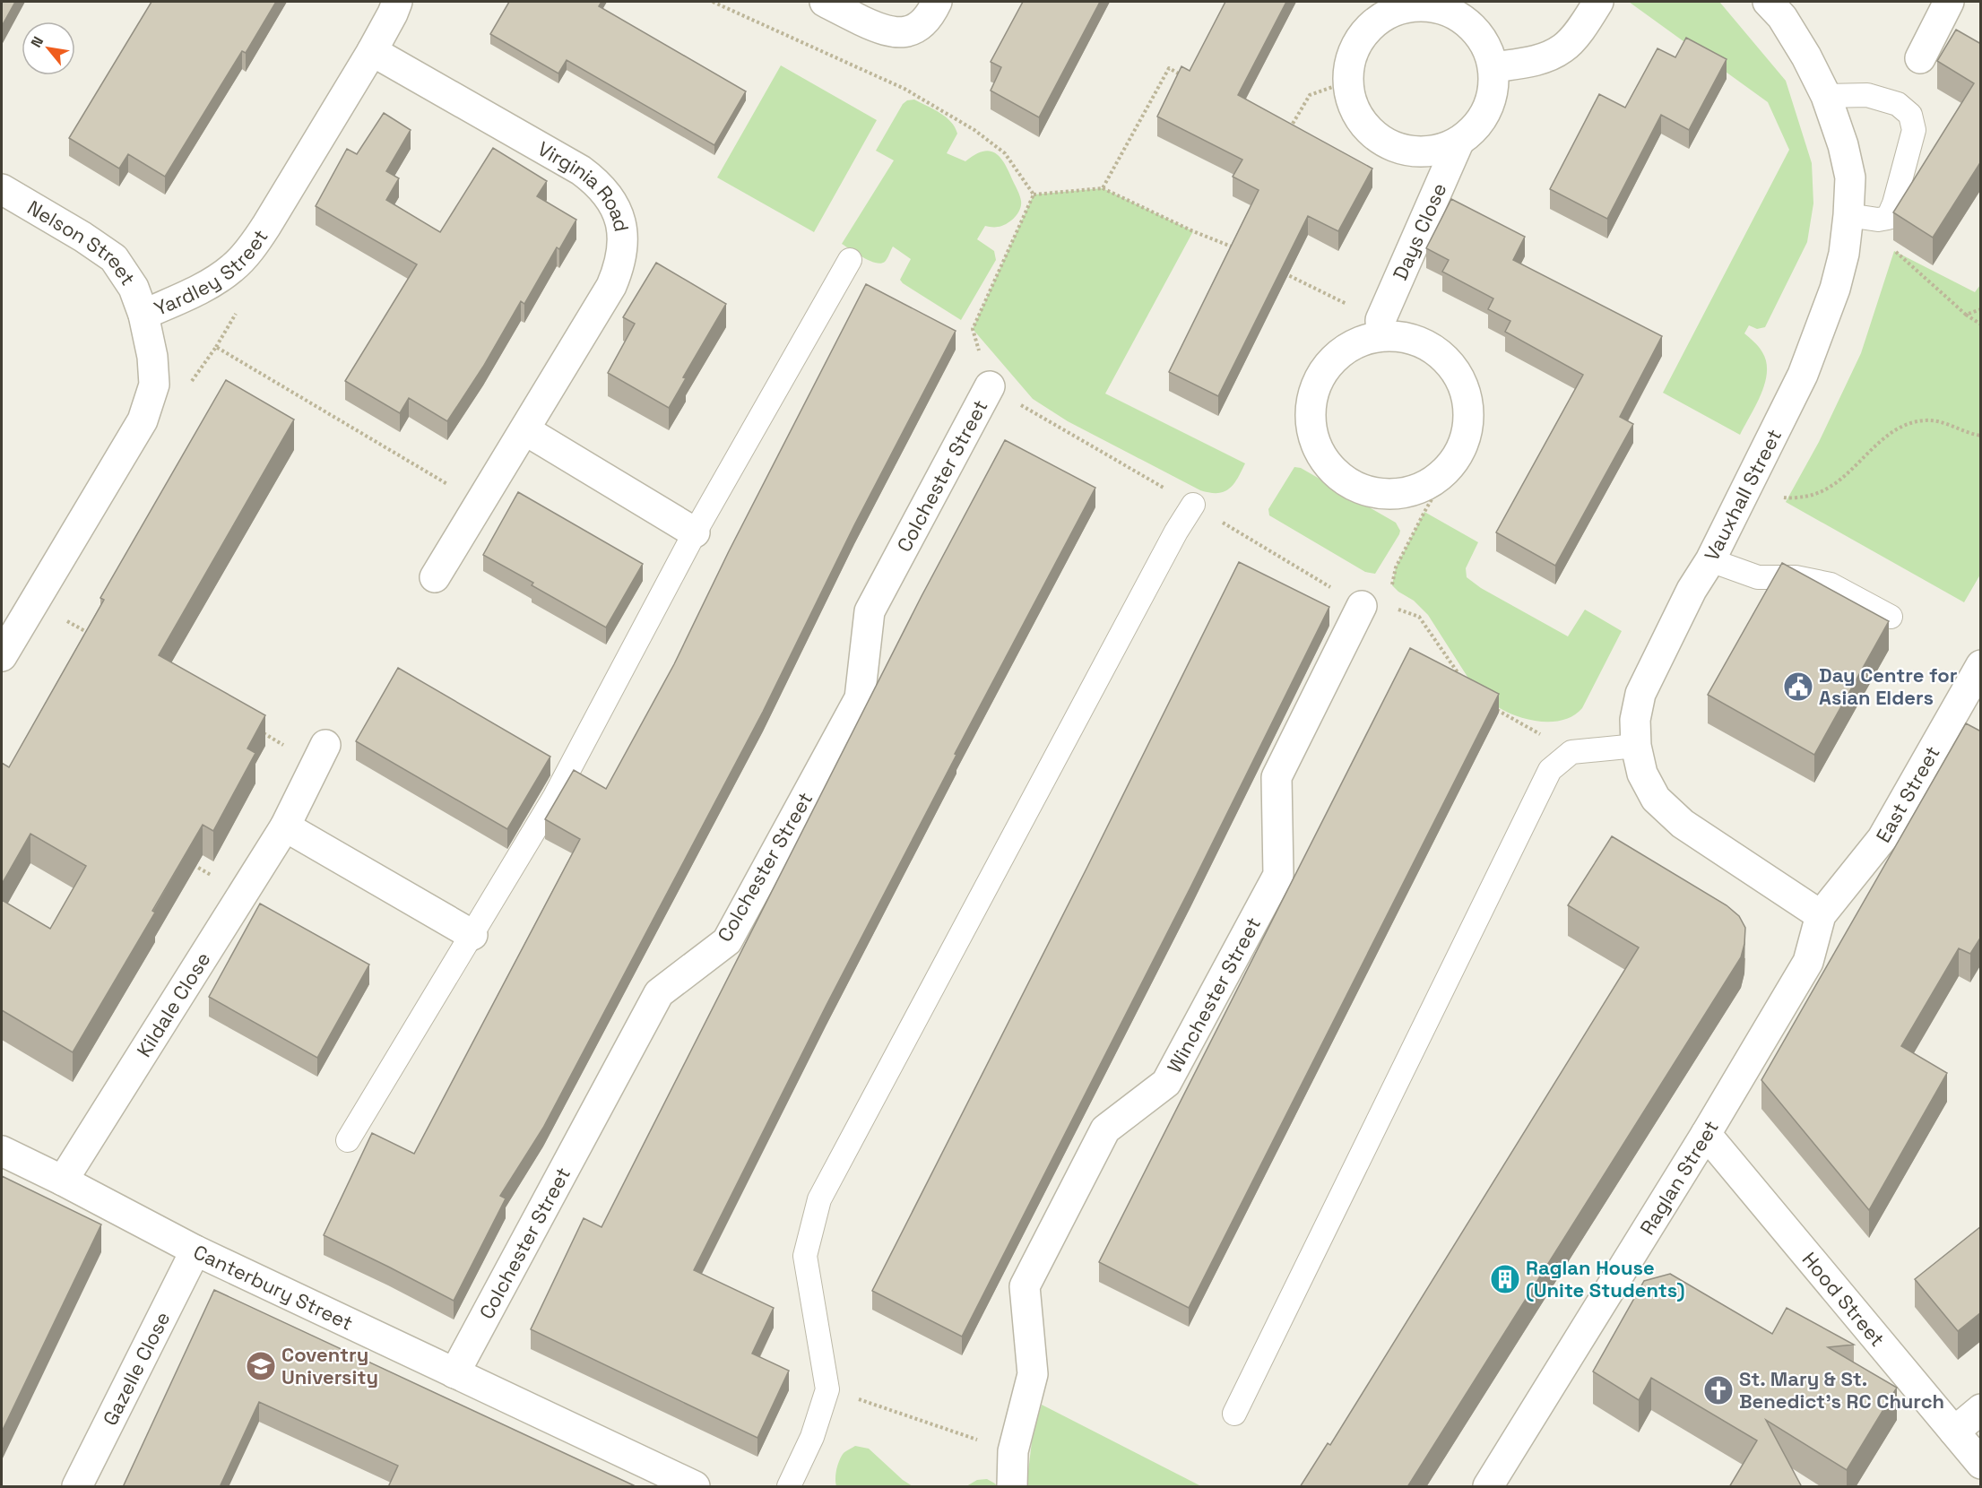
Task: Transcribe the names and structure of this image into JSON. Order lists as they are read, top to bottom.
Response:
{
  "streets": {
    "street": [
      "Virginia Road",
      "Days Close",
      "Nelson Street",
      "Yardley Street",
      "Colchester Street",
      "Vauxhall Street",
      "East Street",
      "Winchester Street",
      "Kildale Close",
      "Raglan Street",
      "Canterbury Street",
      "Hood Street",
      "Gazelle Close"
    ]
  },
  "crossings": [
    ["Virginia Road", "Yardley Street"],
    ["Nelson Street", "Yardley Street"],
    ["Colchester Street", "Canterbury Street"],
    ["Vauxhall Street", "East Street"],
    ["Vauxhall Street", "Raglan Street"],
    ["East Street", "Raglan Street"],
    ["Kildale Close", "Canterbury Street"],
    ["Raglan Street", "Hood Street"],
    ["Canterbury Street", "Gazelle Close"]
  ],
  "places": {
    "public building": ["Day Centre for Asian Elders"],
    "building": ["Raglan House (Unite Students)"],
    "school or university": ["Coventry University"],
    "church": ["St. Mary & St. Benedict’s RC Church"]
  },
  "north": "top left"
}
